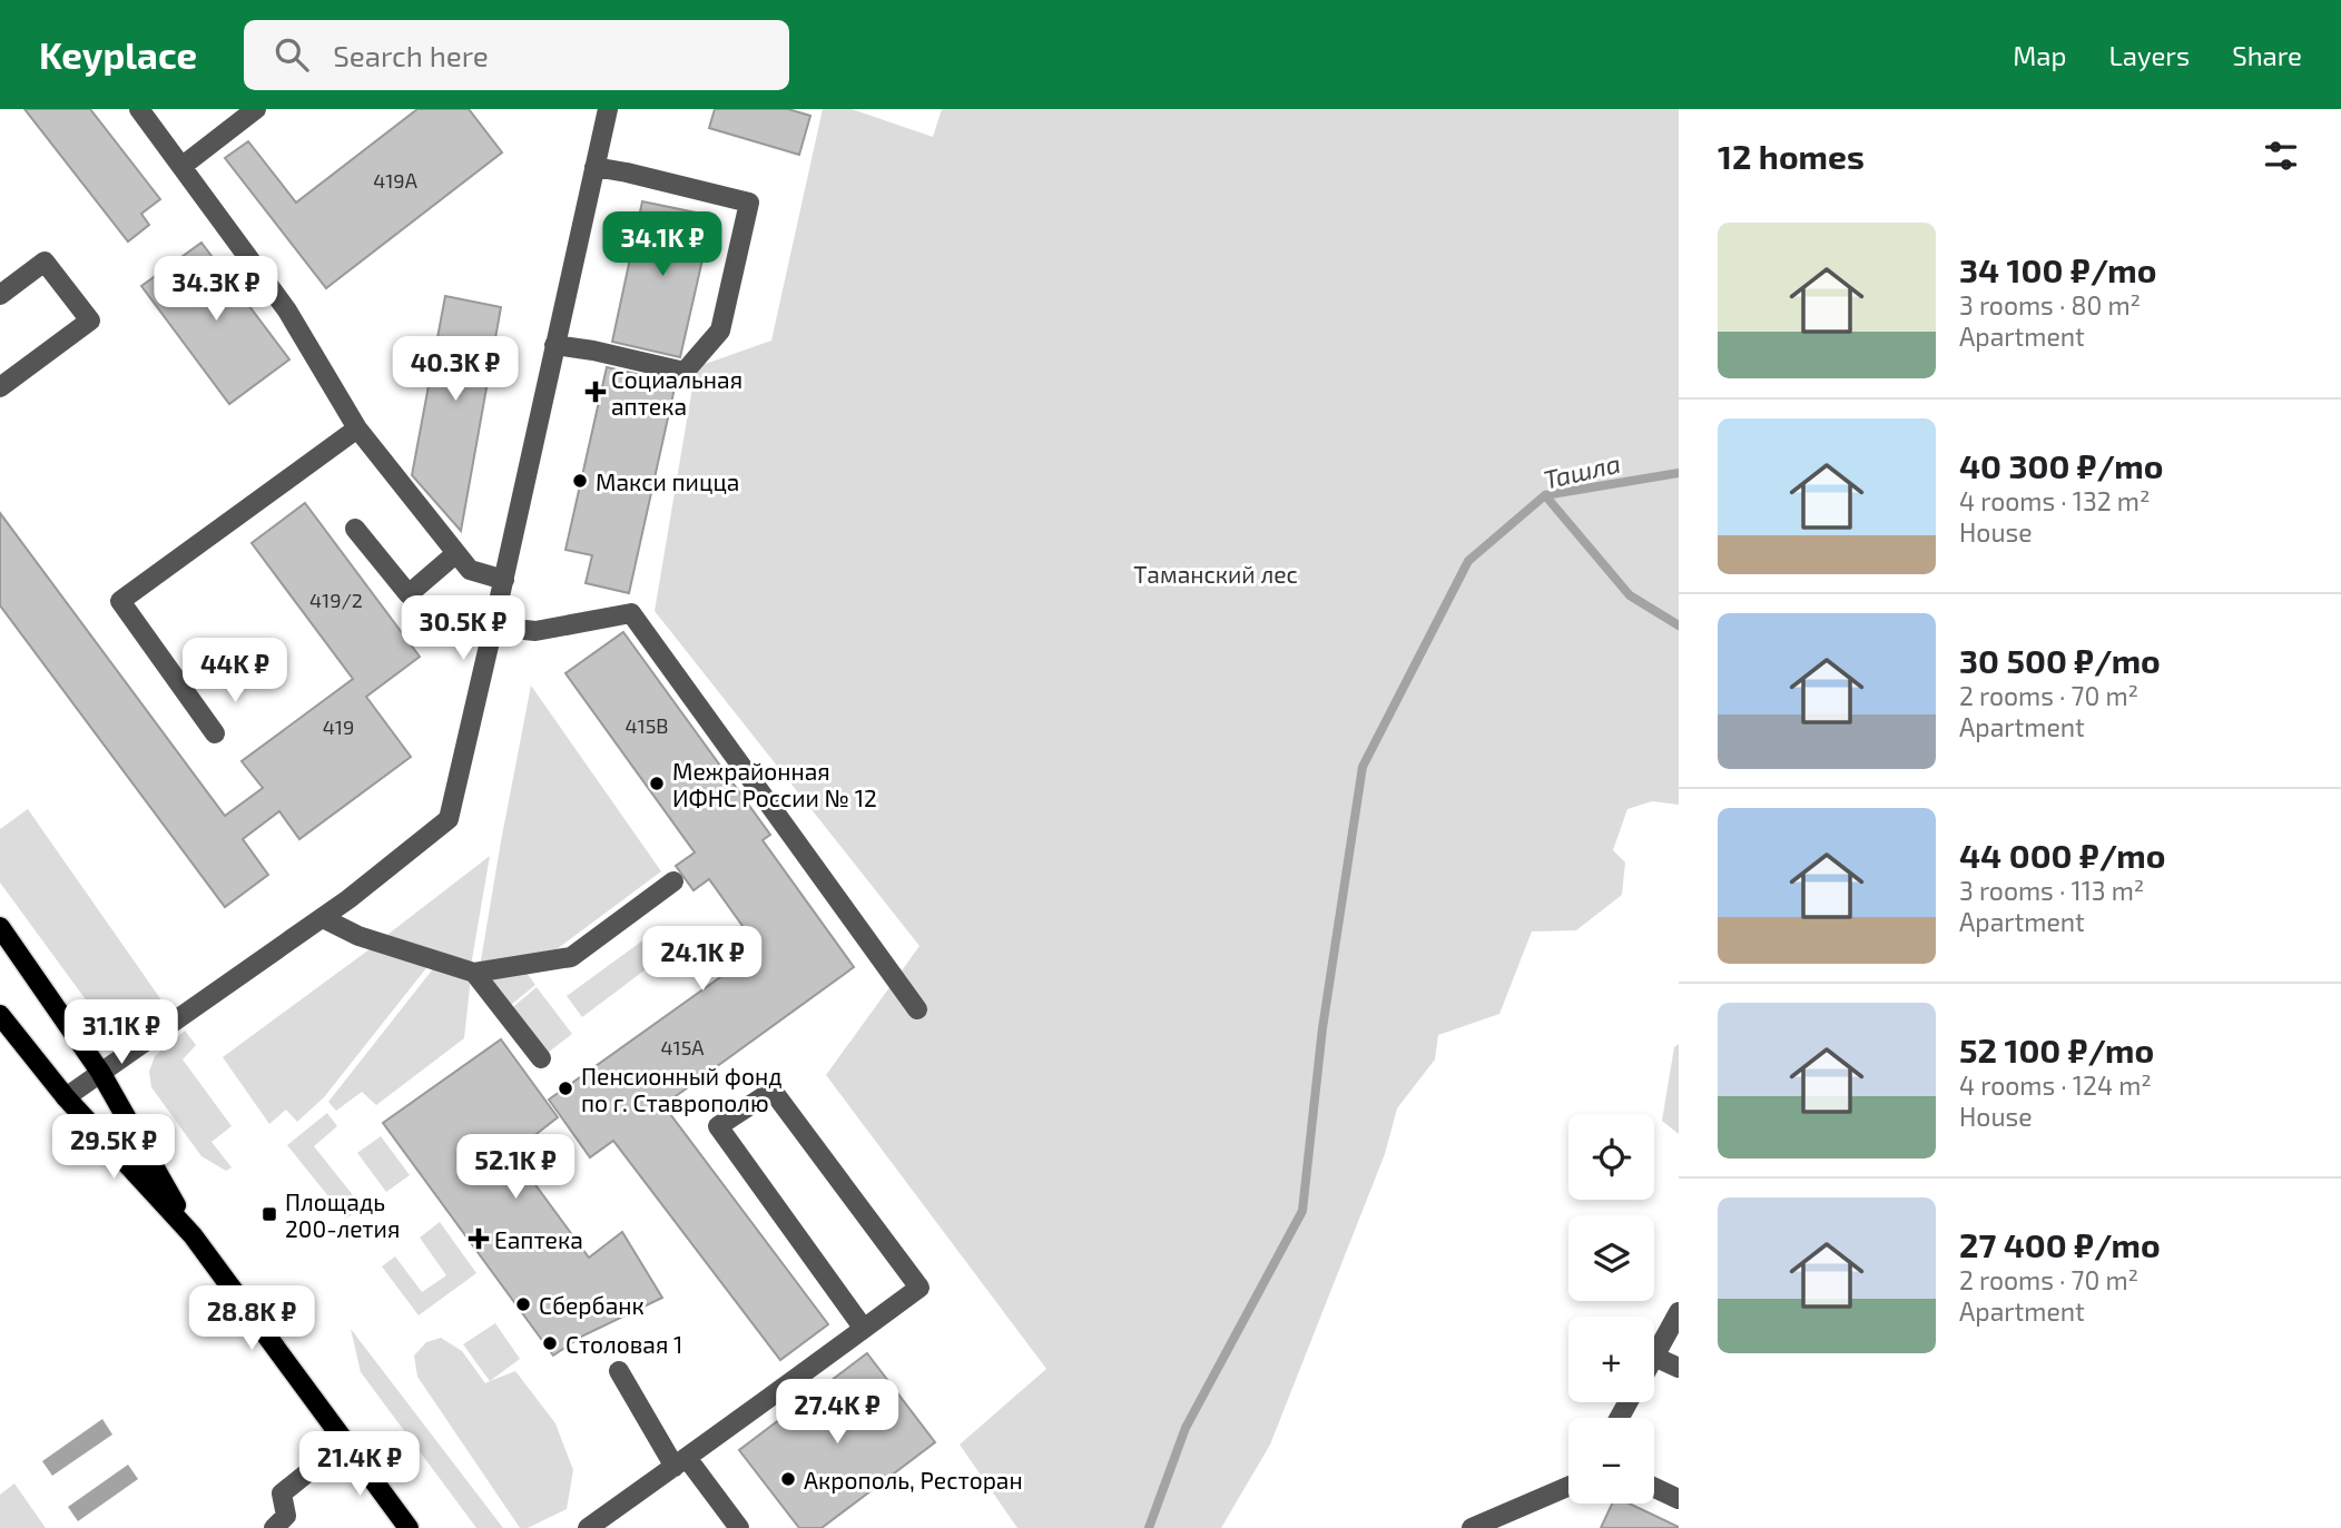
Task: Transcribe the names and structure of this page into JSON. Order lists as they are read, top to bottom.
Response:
{
  "water": ["Ташла"],
  "parks": ["Таманский лес"],
  "places": {
    "health": ["Социальная аптека", "Еаптека"],
    "other": [
      "Макси пицца",
      "Межрайонная ИФНС России № 12",
      "Пенсионный фонд по г. Ставрополю",
      "Сбербанк",
      "Столовая 1",
      "Акрополь, Ресторан"
    ],
    "transit": ["Площадь 200-летия"]
  },
  "house_numbers": [
    "419А",
    "419/2",
    "415В",
    "419",
    "415А"
  ],
  "page": {
    "header": "Keyplace",
    "search": "Search here",
    "nav": ["Map", "Layers", "Share"],
    "heading": "12 homes",
    "list": [
      {
        "name": "34 100 ₽/mo",
        "note": "3 rooms · 80 m² · Apartment"
      },
      {
        "name": "40 300 ₽/mo",
        "note": "4 rooms · 132 m² · House"
      },
      {
        "name": "30 500 ₽/mo",
        "note": "2 rooms · 70 m² · Apartment"
      },
      {
        "name": "44 000 ₽/mo",
        "note": "3 rooms · 113 m² · Apartment"
      },
      {
        "name": "52 100 ₽/mo",
        "note": "4 rooms · 124 m² · House"
      },
      {
        "name": "27 400 ₽/mo",
        "note": "2 rooms · 70 m² · Apartment"
      }
    ],
    "price": [
      "34.1K ₽",
      "34.3K ₽",
      "40.3K ₽",
      "30.5K ₽",
      "44K ₽",
      "24.1K ₽",
      "31.1K ₽",
      "29.5K ₽",
      "52.1K ₽",
      "28.8K ₽",
      "27.4K ₽",
      "21.4K ₽"
    ],
    "map_buttons": ["+", "−"]
  }
}
